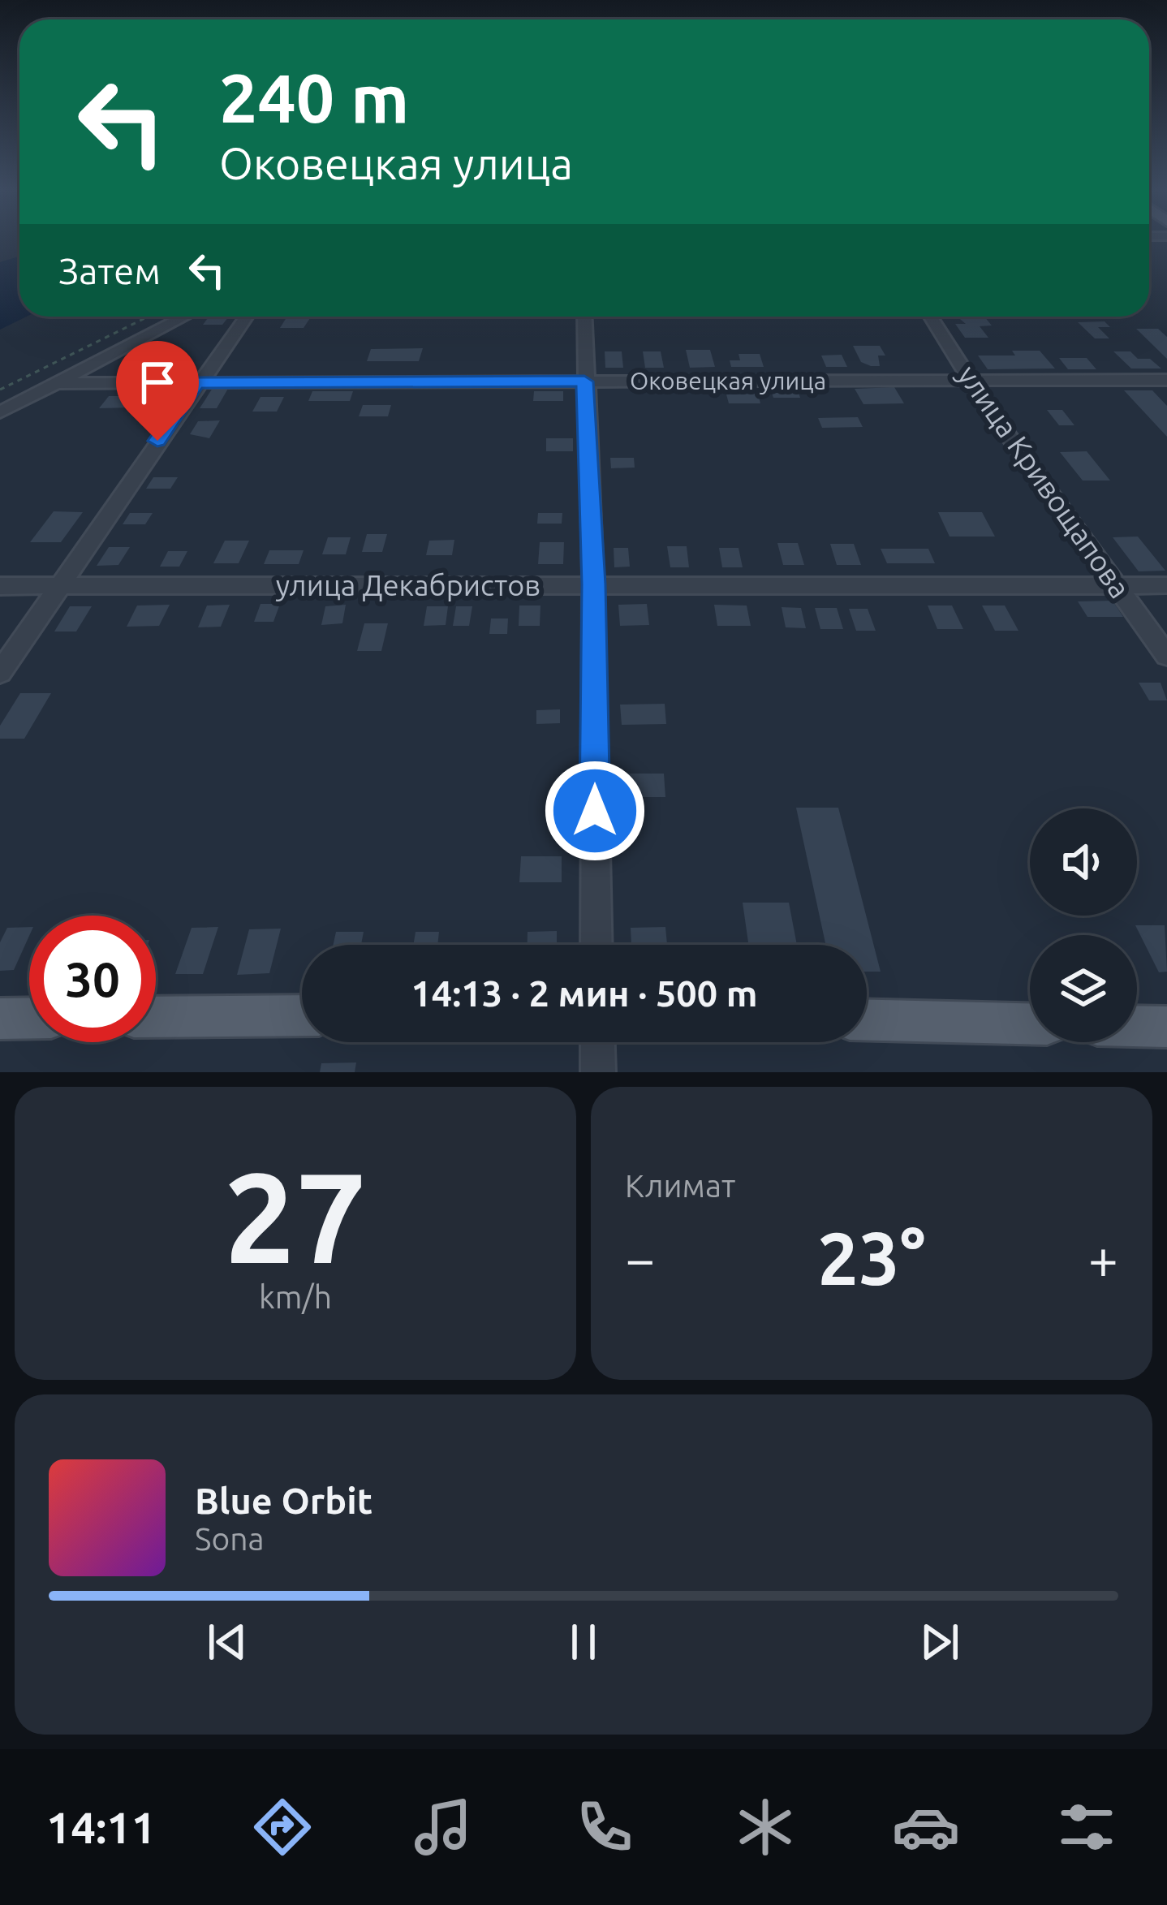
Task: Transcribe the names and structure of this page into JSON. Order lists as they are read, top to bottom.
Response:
{
  "streets": {
    "street": ["Оковецкая улица", "улица Кривощапова", "улица Декабристов"]
  },
  "crossings": [
    ["Оковецкая улица", "улица Кривощапова"],
    ["улица Кривощапова", "улица Декабристов"]
  ],
  "page": {
    "turn": ["240 m", "Оковецкая улица"],
    "then": "Затем",
    "limit": "30",
    "trip": "14:13 · 2 мин · 500 m",
    "tile": [
      ["27", "km/h"],
      "Климат"
    ],
    "heat": ["−", "23°", "+"],
    "song": ["Blue Orbit", "Sona"],
    "tabs": "14:11"
  }
}
